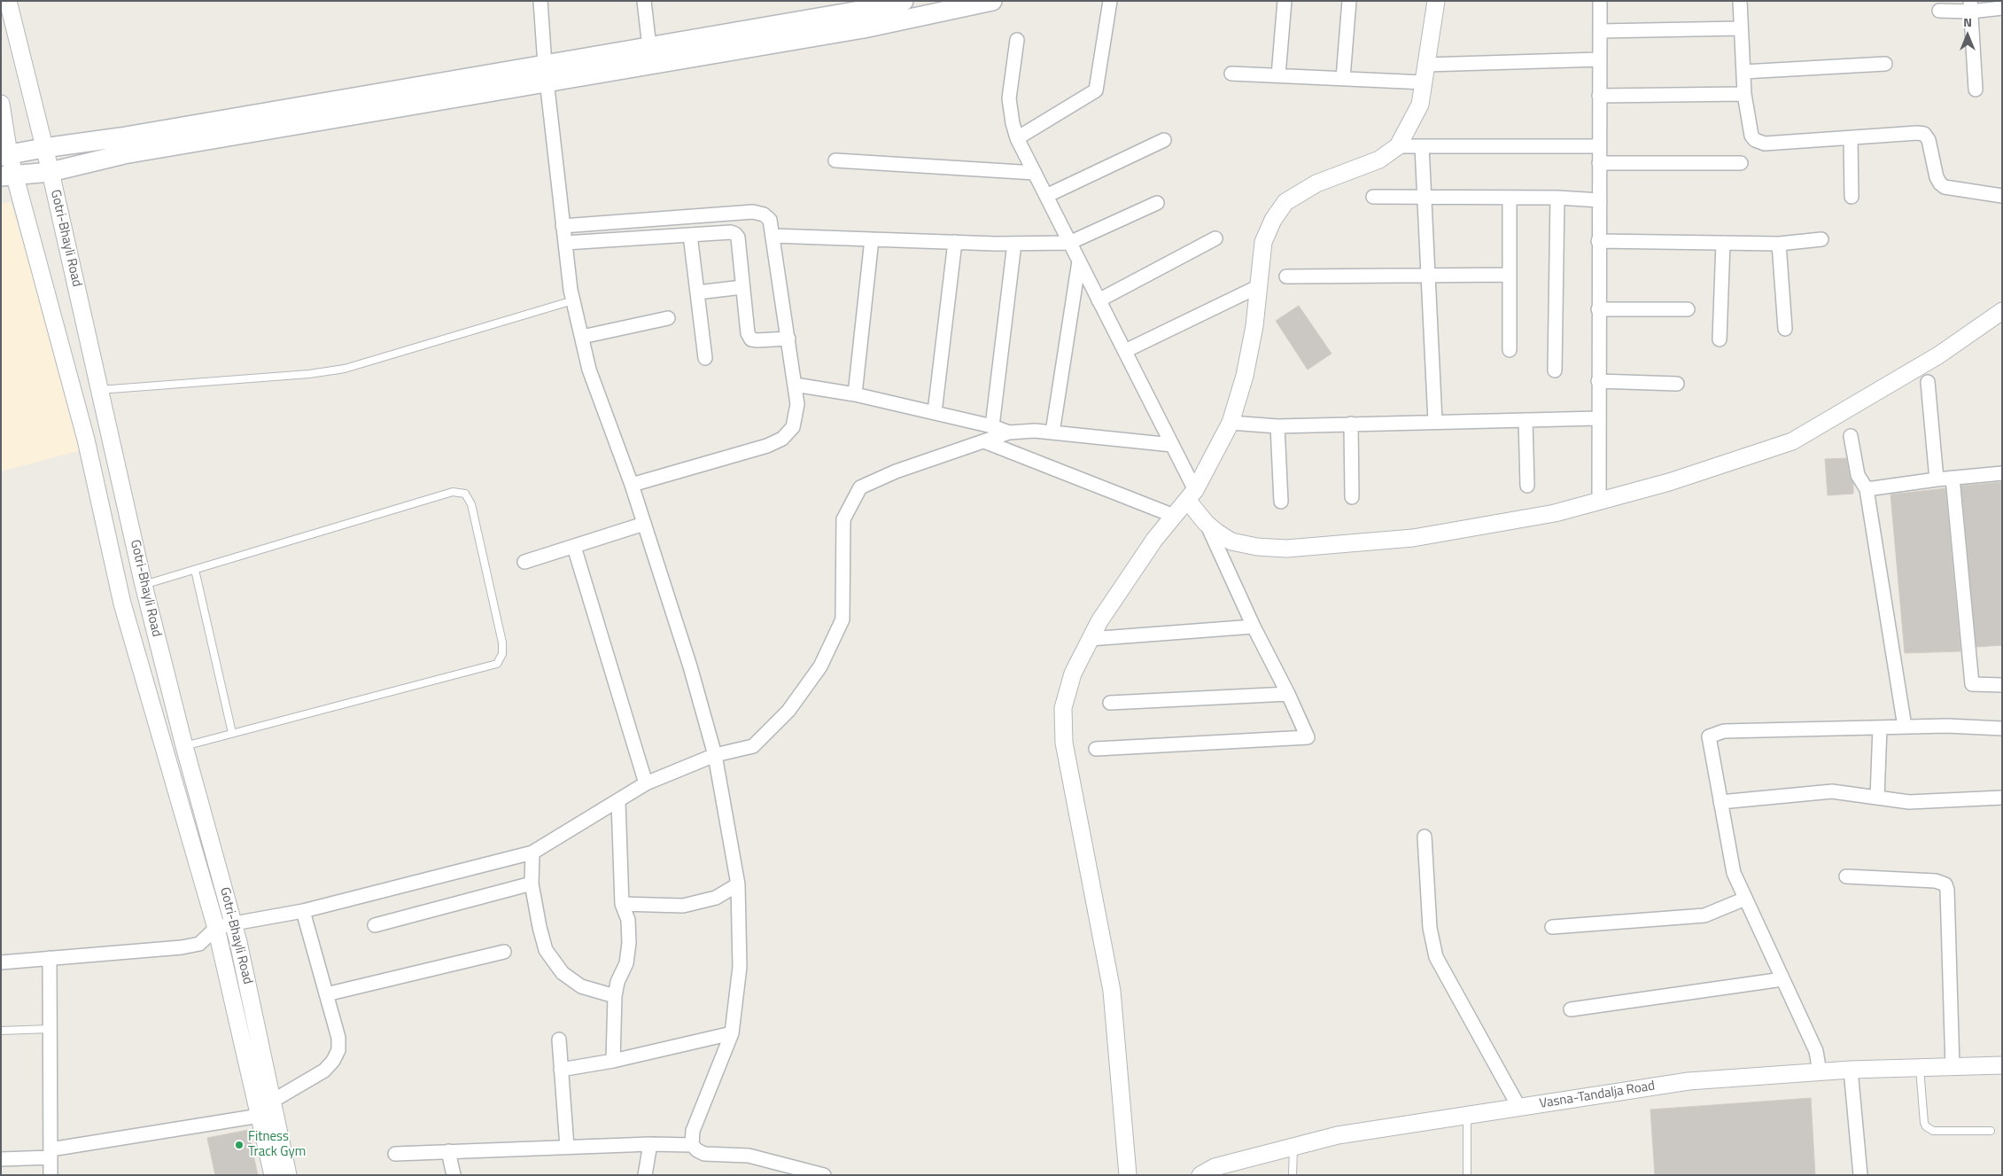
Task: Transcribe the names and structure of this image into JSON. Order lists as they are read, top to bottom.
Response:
{
  "streets": {
    "street": ["Gotri-Bhayli Road", "Vasna-Tandalja Road"]
  },
  "places": ["Fitness Track Gym"],
  "north": "top"
}
